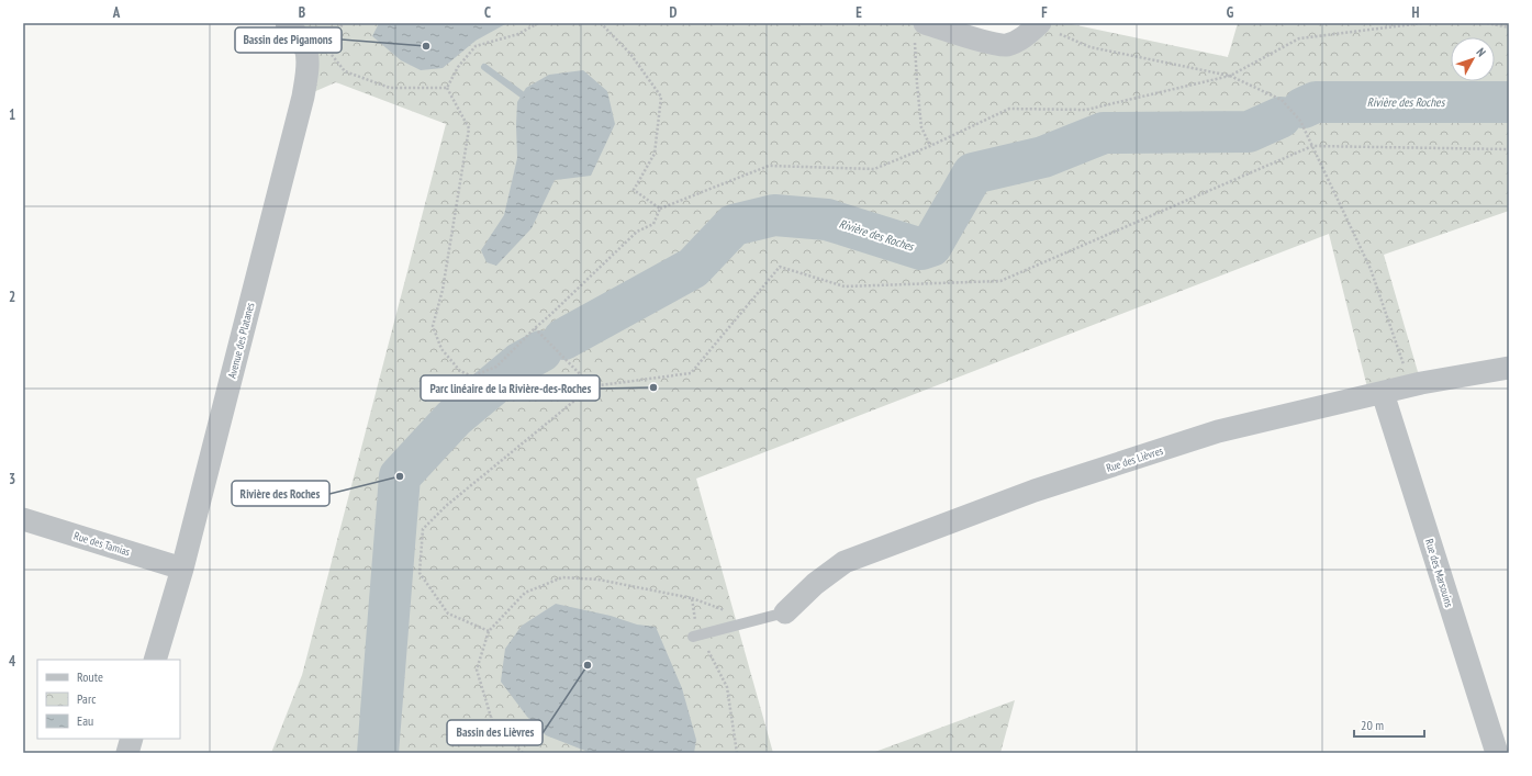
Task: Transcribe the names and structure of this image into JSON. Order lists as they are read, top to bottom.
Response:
{
  "streets": {
    "street": [
      "Avenue des Platanes",
      "Rue des Lièvres",
      "Rue des Tamias",
      "Rue des Marsouins"
    ]
  },
  "crossings": [
    ["Avenue des Platanes", "Rue des Tamias"],
    ["Rue des Lièvres", "Rue des Marsouins"]
  ],
  "water": ["Rivière des Roches"],
  "places": [
    "Bassin des Pigamons",
    "Parc linéaire de la Rivière-des-Roches",
    "Rivière des Roches",
    "Bassin des Lièvres"
  ],
  "legend": ["Route", "Parc", "Eau"],
  "scale_bar": "20 m",
  "north": "top right",
  "grid": {
    "columns": [
      "A",
      "B",
      "C",
      "D",
      "E",
      "F",
      "G",
      "H"
    ],
    "rows": [
      "1",
      "2",
      "3",
      "4"
    ]
  }
}
